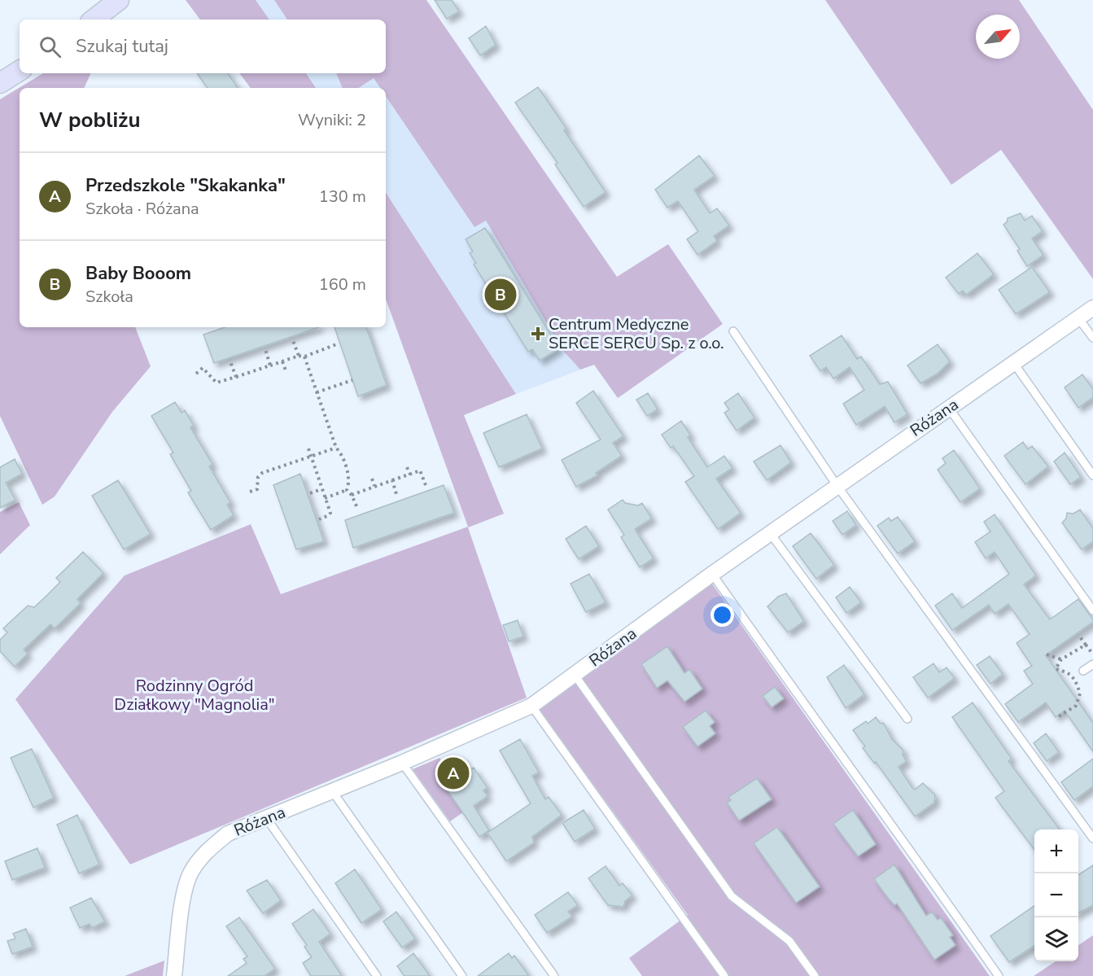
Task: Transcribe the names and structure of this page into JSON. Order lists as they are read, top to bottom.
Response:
{
  "streets": {
    "street": ["Różana"]
  },
  "parks": ["Rodzinny Ogród Działkowy \"Magnolia\""],
  "places": {
    "health": ["Centrum Medyczne SERCE SERCU Sp. z o.o."]
  },
  "north": "top right",
  "page": {
    "search": "Szukaj tutaj",
    "heading": ["W pobliżu", "Wyniki: 2"],
    "list": [
      {
        "mark": "A",
        "name": "Przedszkole \"Skakanka\"",
        "note": "Szkoła · Różana",
        "value": "130 m"
      },
      {
        "mark": "B",
        "name": "Baby Booom",
        "note": "Szkoła",
        "value": "160 m"
      }
    ],
    "pins": ["B", "A"],
    "map_buttons": ["+", "−"]
  }
}
